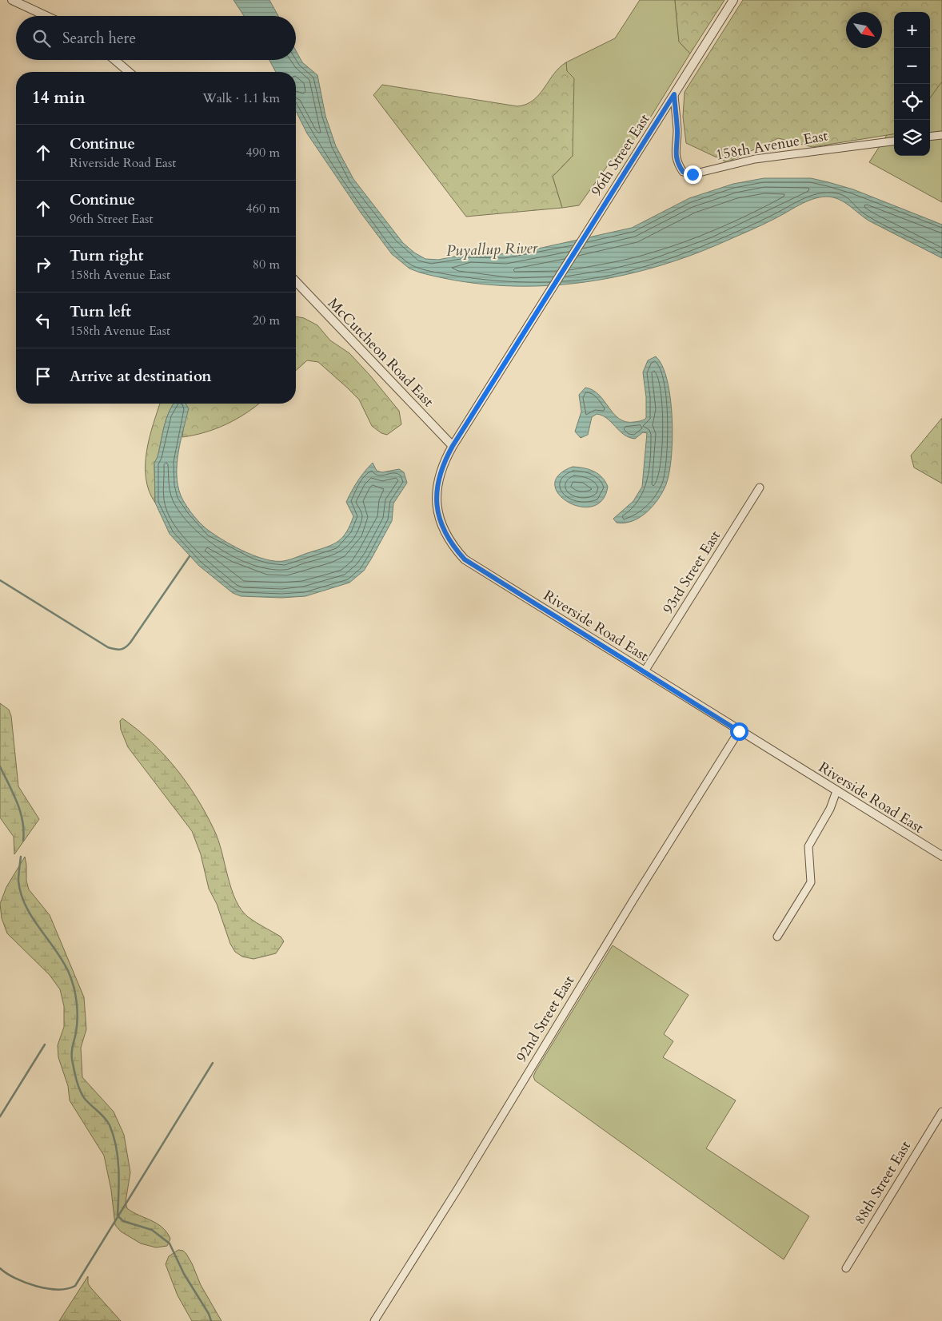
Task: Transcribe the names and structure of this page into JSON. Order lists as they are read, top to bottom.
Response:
{
  "streets": {
    "street": [
      "158th Avenue East",
      "96th Street East",
      "McCutcheon Road East",
      "93rd Street East",
      "Riverside Road East",
      "92nd Street East",
      "88th Street East"
    ]
  },
  "crossings": [
    ["158th Avenue East", "96th Street East"],
    ["96th Street East", "McCutcheon Road East"],
    ["96th Street East", "Riverside Road East"],
    ["McCutcheon Road East", "Riverside Road East"],
    ["93rd Street East", "Riverside Road East"],
    ["Riverside Road East", "92nd Street East"]
  ],
  "water": ["Puyallup River"],
  "north": "bottom right",
  "page": {
    "map_buttons": ["+", "−"],
    "search": "Search here",
    "heading": ["14 min", "Walk · 1.1 km"],
    "list": [
      ["Continue", "Riverside Road East", "490 m"],
      ["Continue", "96th Street East", "460 m"],
      ["Turn right", "158th Avenue East", "80 m"],
      ["Turn left", "158th Avenue East", "20 m"],
      "Arrive at destination"
    ]
  }
}
